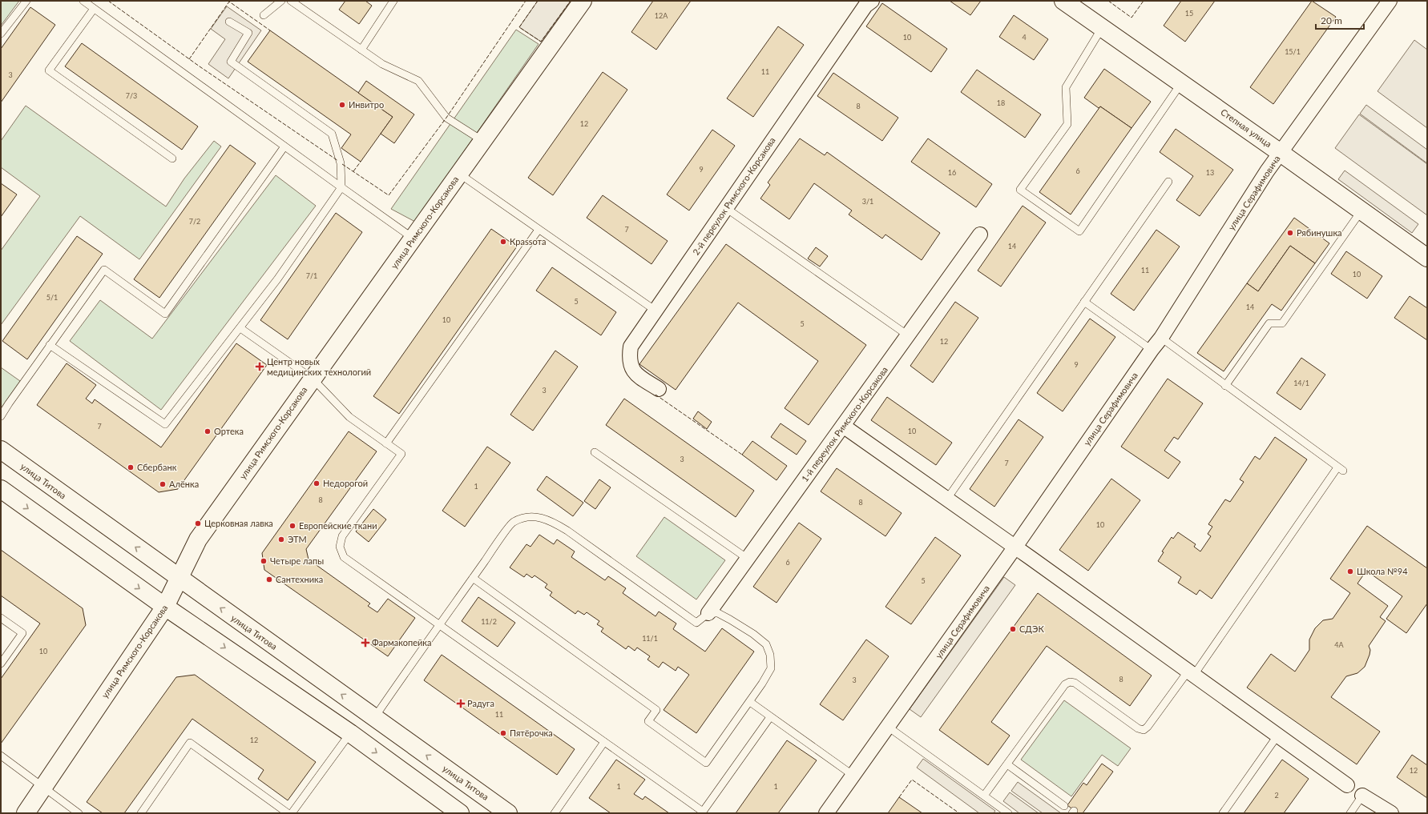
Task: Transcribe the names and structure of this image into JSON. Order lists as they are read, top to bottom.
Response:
{
  "streets": {
    "street": [
      "Степная улица",
      "улица Серафимовича",
      "2-й переулок Римского-Корсакова",
      "улица Римского-Корсакова",
      "1-й переулок Римского-Корсакова",
      "улица Титова"
    ]
  },
  "crossings": [
    ["Степная улица", "улица Серафимовича"],
    ["улица Римского-Корсакова", "улица Титова"]
  ],
  "places": {
    "other": [
      "Инвитро",
      "Рябинушка",
      "Краssота",
      "Ортека",
      "Сбербанк",
      "Недорогой",
      "Алёнка",
      "Церковная лавка",
      "Европейские ткани",
      "ЭТМ",
      "Четыре лапы",
      "Школа №94",
      "Сантехника",
      "СДЭК",
      "Пятёрочка"
    ],
    "health": ["Центр новых медицинских технологий", "Фармакопейка", "Радуга"]
  },
  "house_numbers": [
    "15",
    "12А",
    "10",
    "4",
    "15/1",
    "11",
    "3",
    "7/3",
    "18",
    "8",
    "12",
    "9",
    "6",
    "16",
    "13",
    "3/1",
    "7/2",
    "7",
    "14",
    "11",
    "10",
    "7/1",
    "5/1",
    "5",
    "14",
    "10",
    "5",
    "12",
    "9",
    "14/1",
    "3",
    "7",
    "10",
    "3",
    "7",
    "1",
    "8",
    "8",
    "10",
    "6",
    "5",
    "11/2",
    "11/1",
    "4А",
    "10",
    "8",
    "3",
    "11",
    "12",
    "12",
    "1",
    "1",
    "2"
  ],
  "scale_bar": "20 m"
}
